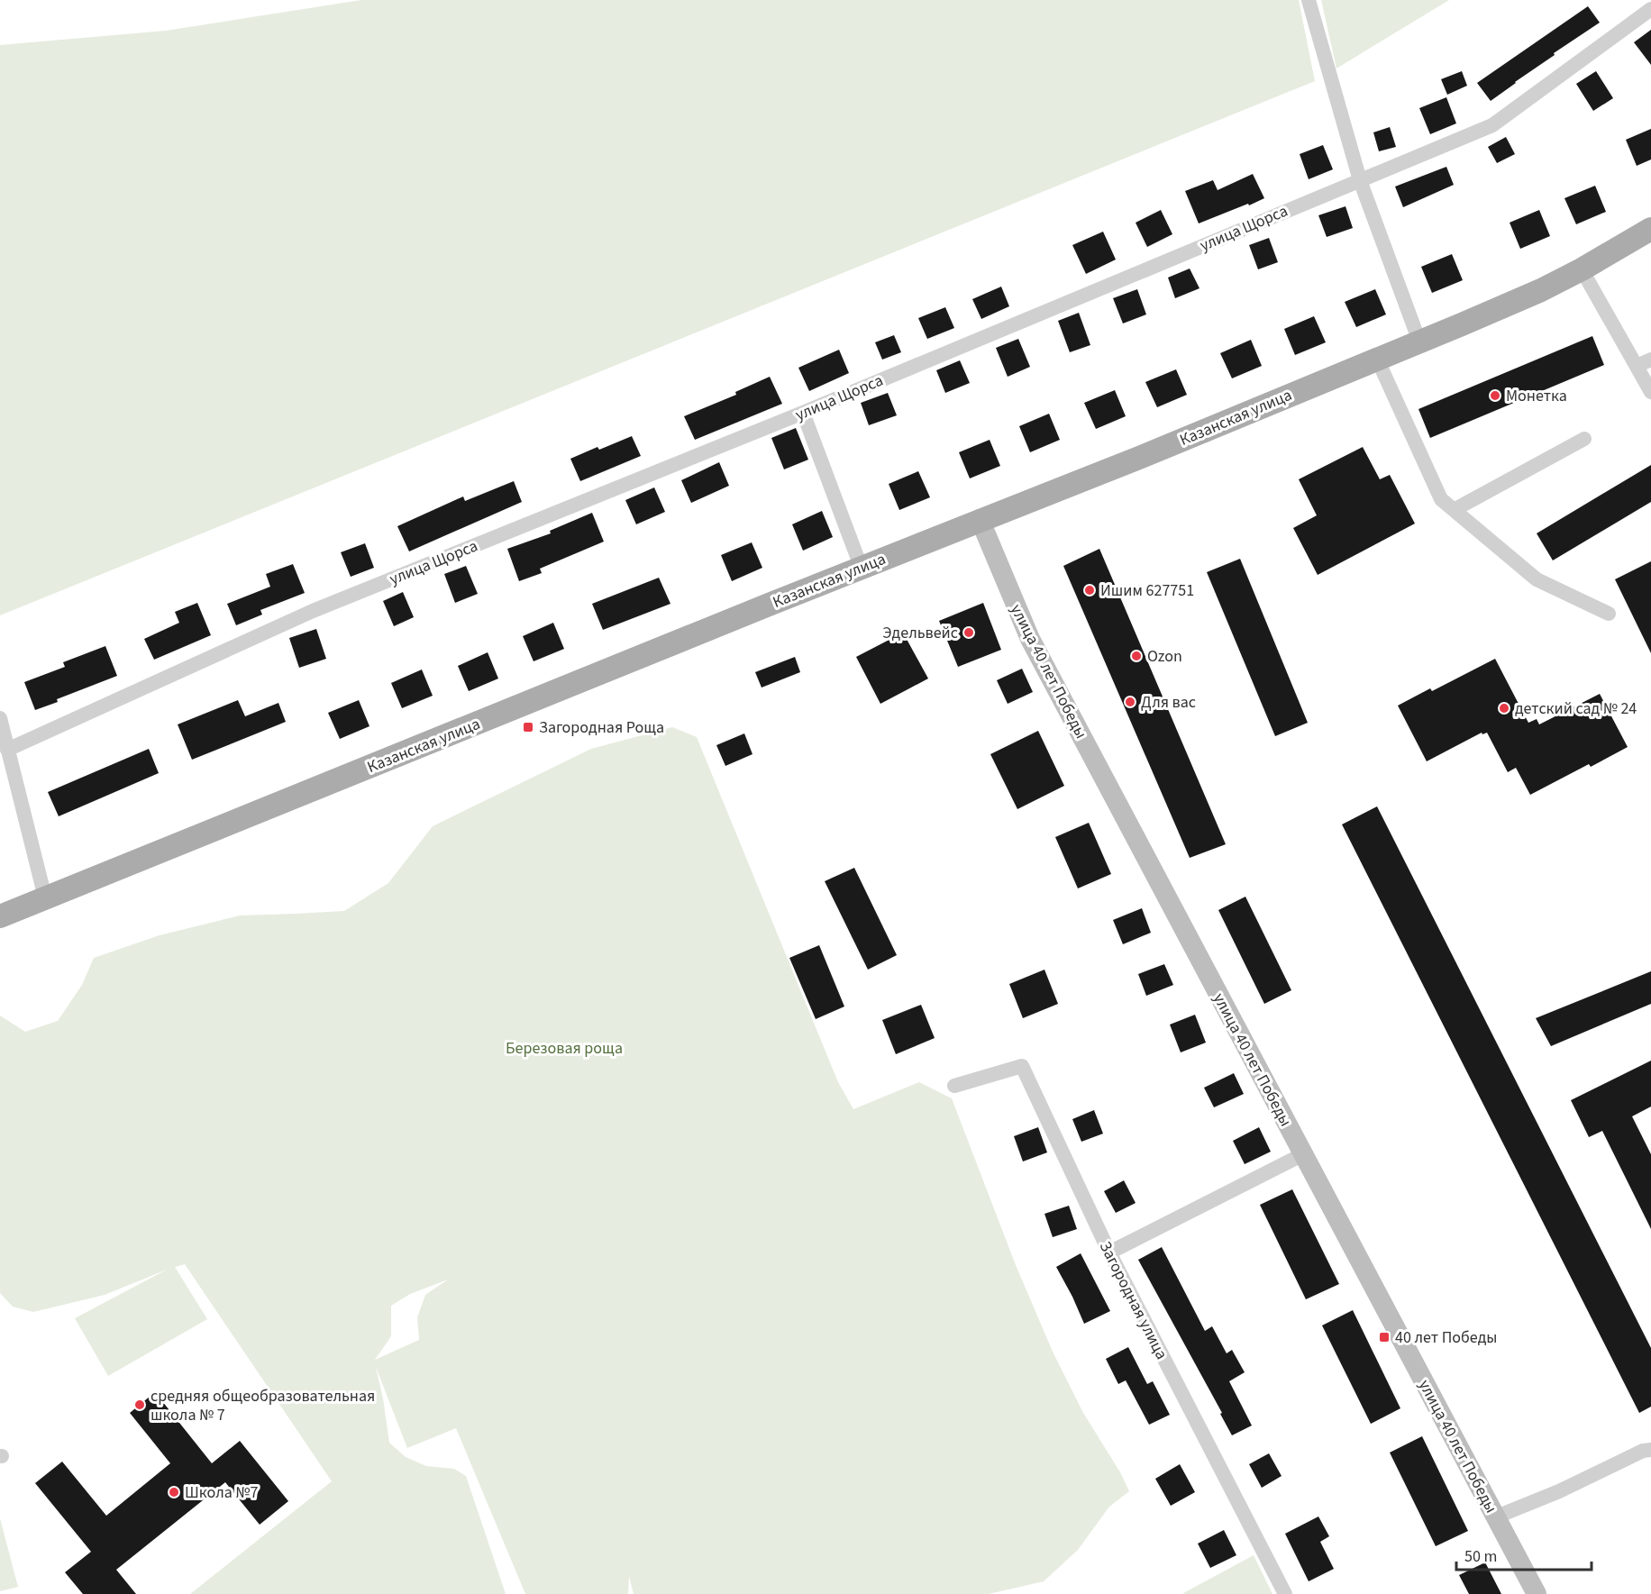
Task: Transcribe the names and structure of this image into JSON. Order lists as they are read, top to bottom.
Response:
{
  "streets": {
    "main road": ["Казанская улица"],
    "street": ["улица Щорса", "улица 40 лет Победы", "Загородная улица"]
  },
  "crossings": [
    ["Казанская улица", "улица 40 лет Победы"]
  ],
  "parks": ["Березовая роща"],
  "places": {
    "other": [
      "Монетка",
      "Ишим 627751",
      "Эдельвейс",
      "Ozon",
      "Для вас",
      "детский сад № 24",
      "средняя общеобразовательная школа № 7",
      "Школа №7"
    ],
    "transit": ["Загородная Роща", "40 лет Победы"]
  },
  "scale_bar": "50 m"
}
